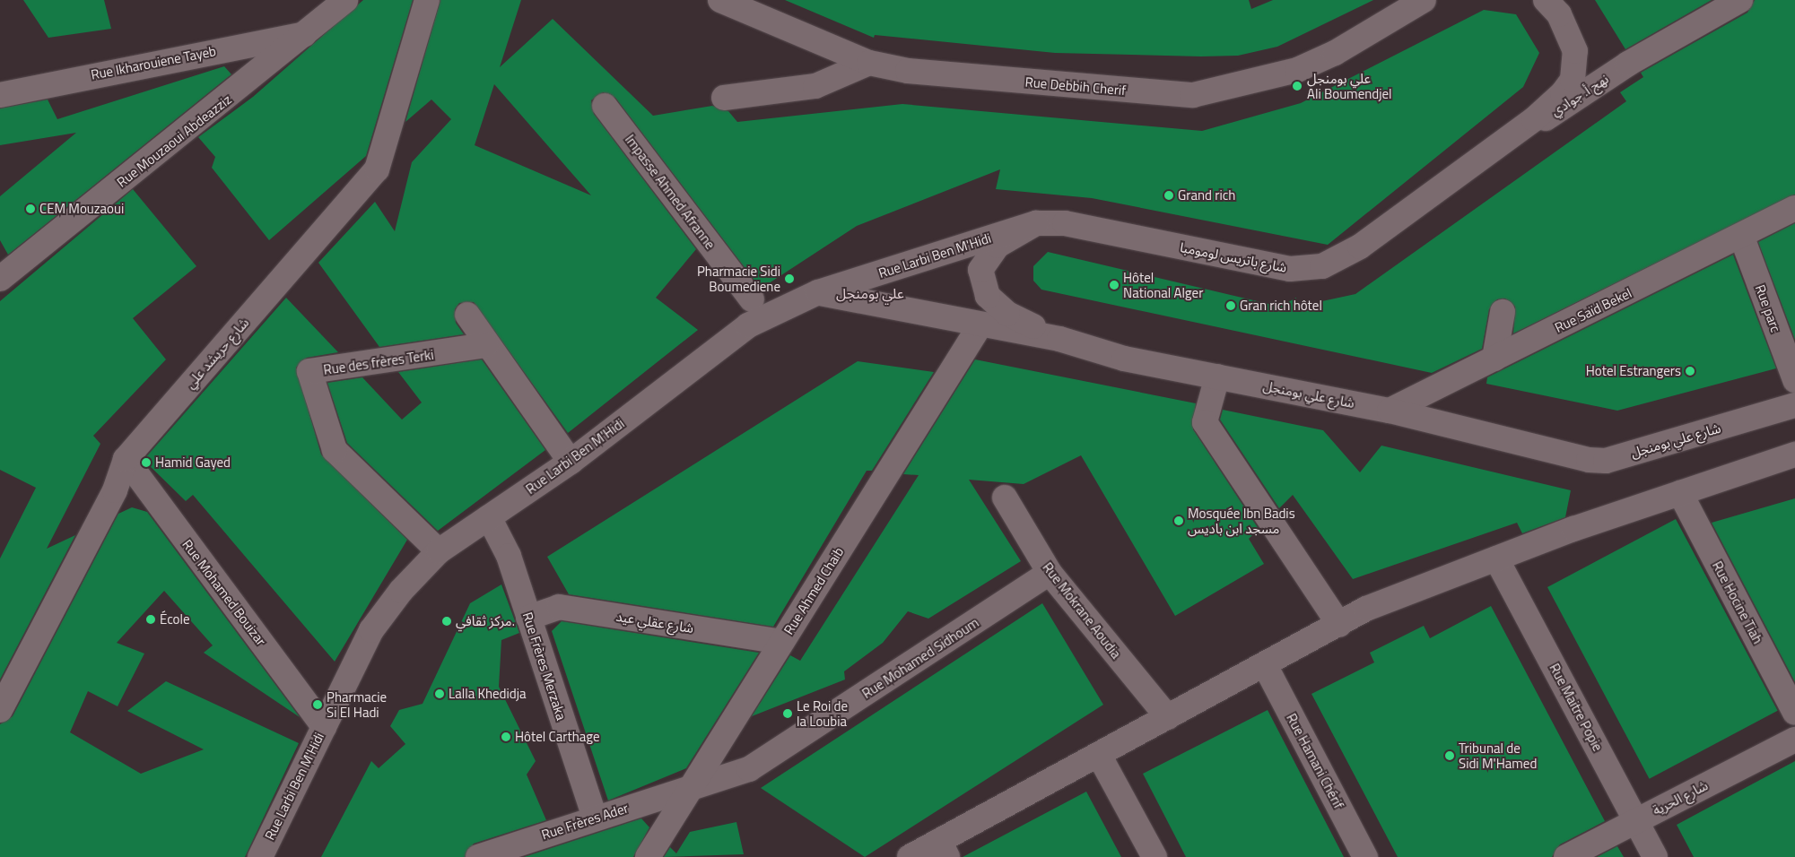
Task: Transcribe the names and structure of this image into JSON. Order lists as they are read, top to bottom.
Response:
{
  "streets": {
    "street": [
      "Rue Ikharouiene Tayeb",
      "Rue Debbih Cherif",
      "نهج أ. جوادي",
      "Rue Mouzaoui Abdeazziz",
      "Impasse Ahmed Afranne",
      "Rue Larbi Ben M'Hidi",
      "شارع باتريس لومومبا",
      "Rue parc",
      "Rue Saïd Bekel",
      "شارع حريشد علي",
      "Rue des frères Terki",
      "شارع علي بومنجل",
      "Rue Ahmed Chaib",
      "Rue Mohamed Bouizar",
      "Rue Hocine Tiah",
      "Rue Mokrane Aoudia",
      "شارع عقلي عيد",
      "Rue Mohamed Sidhoum",
      "Rue Frères Merzaka",
      "Rue Maitre Popie",
      "Rue Hamani Chérif",
      "شارع الحرية",
      "Rue Frères Ader"
    ]
  },
  "crossings": [
    ["Rue Ikharouiene Tayeb", "Rue Mouzaoui Abdeazziz"],
    ["نهج أ. جوادي", "شارع باتريس لومومبا"],
    ["Rue Larbi Ben M'Hidi", "شارع باتريس لومومبا"],
    ["Rue Larbi Ben M'Hidi", "Rue des frères Terki"],
    ["Rue Larbi Ben M'Hidi", "شارع علي بومنجل"],
    ["Rue Larbi Ben M'Hidi", "Rue Mohamed Bouizar"],
    ["Rue Larbi Ben M'Hidi", "Rue Frères Merzaka"],
    ["Rue parc", "Rue Saïd Bekel"],
    ["Rue Saïd Bekel", "شارع علي بومنجل"],
    ["شارع حريشد علي", "Rue Mohamed Bouizar"],
    ["شارع علي بومنجل", "Rue Ahmed Chaib"],
    ["Rue Ahmed Chaib", "شارع عقلي عيد"],
    ["Rue Ahmed Chaib", "Rue Mohamed Sidhoum"],
    ["Rue Ahmed Chaib", "Rue Frères Ader"],
    ["Rue Mokrane Aoudia", "Rue Mohamed Sidhoum"],
    ["شارع عقلي عيد", "Rue Frères Merzaka"],
    ["Rue Mohamed Sidhoum", "Rue Frères Ader"],
    ["Rue Frères Merzaka", "Rue Frères Ader"],
    ["Rue Maitre Popie", "شارع الحرية"]
  ],
  "districts": ["علي بومنجل"],
  "places": [
    "علي بومنجل Ali Boumendjel",
    "Grand rich",
    "CEM Mouzaoui",
    "Pharmacie Sidi Boumediene",
    "Hôtel National Alger",
    "Gran rich hôtel",
    "Hotel Estrangers",
    "Hamid Gayed",
    "Mosquée Ibn Badis مسجد ابن باديس",
    "École",
    "مركز ثقافي.",
    "Lalla Khedidja",
    "Pharmacie Si El Hadi",
    "Le Roi de la Loubia",
    "Hôtel Carthage",
    "Tribunal de Sidi M'Hamed"
  ]
}
